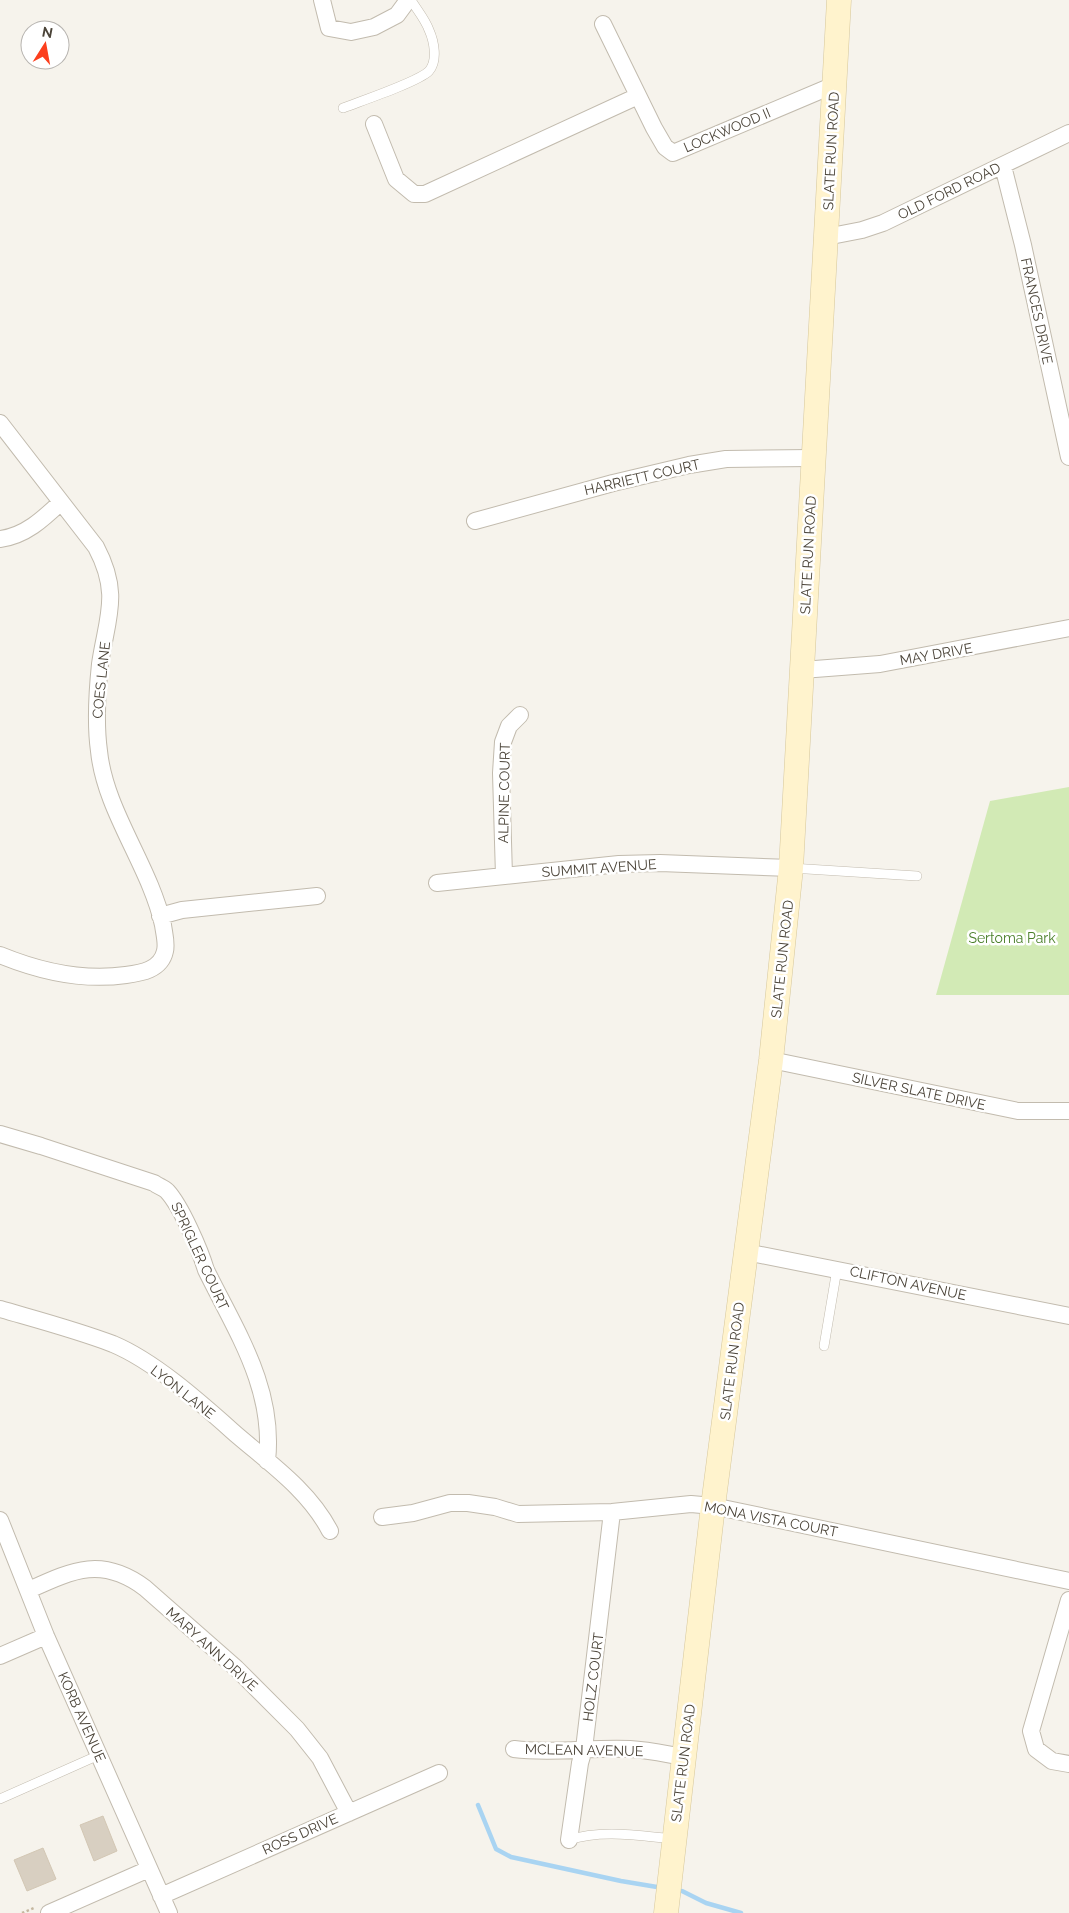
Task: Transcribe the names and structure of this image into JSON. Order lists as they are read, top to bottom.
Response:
{
  "streets": {
    "street": [
      "LOCKWOOD II",
      "SLATE RUN ROAD",
      "OLD FORD ROAD",
      "FRANCES DRIVE",
      "HARRIETT COURT",
      "MAY DRIVE",
      "COES LANE",
      "ALPINE COURT",
      "SUMMIT AVENUE",
      "SILVER SLATE DRIVE",
      "SPRIGLER COURT",
      "CLIFTON AVENUE",
      "LYON LANE",
      "MONA VISTA COURT",
      "MARY ANN DRIVE",
      "HOLZ COURT",
      "KORB AVENUE",
      "MCLEAN AVENUE",
      "ROSS DRIVE"
    ]
  },
  "crossings": [
    ["LOCKWOOD II", "SLATE RUN ROAD"],
    ["SLATE RUN ROAD", "OLD FORD ROAD"],
    ["SLATE RUN ROAD", "HARRIETT COURT"],
    ["SLATE RUN ROAD", "MAY DRIVE"],
    ["SLATE RUN ROAD", "SUMMIT AVENUE"],
    ["SLATE RUN ROAD", "SILVER SLATE DRIVE"],
    ["SLATE RUN ROAD", "CLIFTON AVENUE"],
    ["SLATE RUN ROAD", "MONA VISTA COURT"],
    ["SLATE RUN ROAD", "MCLEAN AVENUE"],
    ["OLD FORD ROAD", "FRANCES DRIVE"],
    ["ALPINE COURT", "SUMMIT AVENUE"],
    ["SPRIGLER COURT", "LYON LANE"],
    ["MONA VISTA COURT", "HOLZ COURT"],
    ["MARY ANN DRIVE", "KORB AVENUE"],
    ["MARY ANN DRIVE", "ROSS DRIVE"],
    ["HOLZ COURT", "MCLEAN AVENUE"],
    ["KORB AVENUE", "ROSS DRIVE"]
  ],
  "parks": ["Sertoma Park"],
  "north": "top"
}
